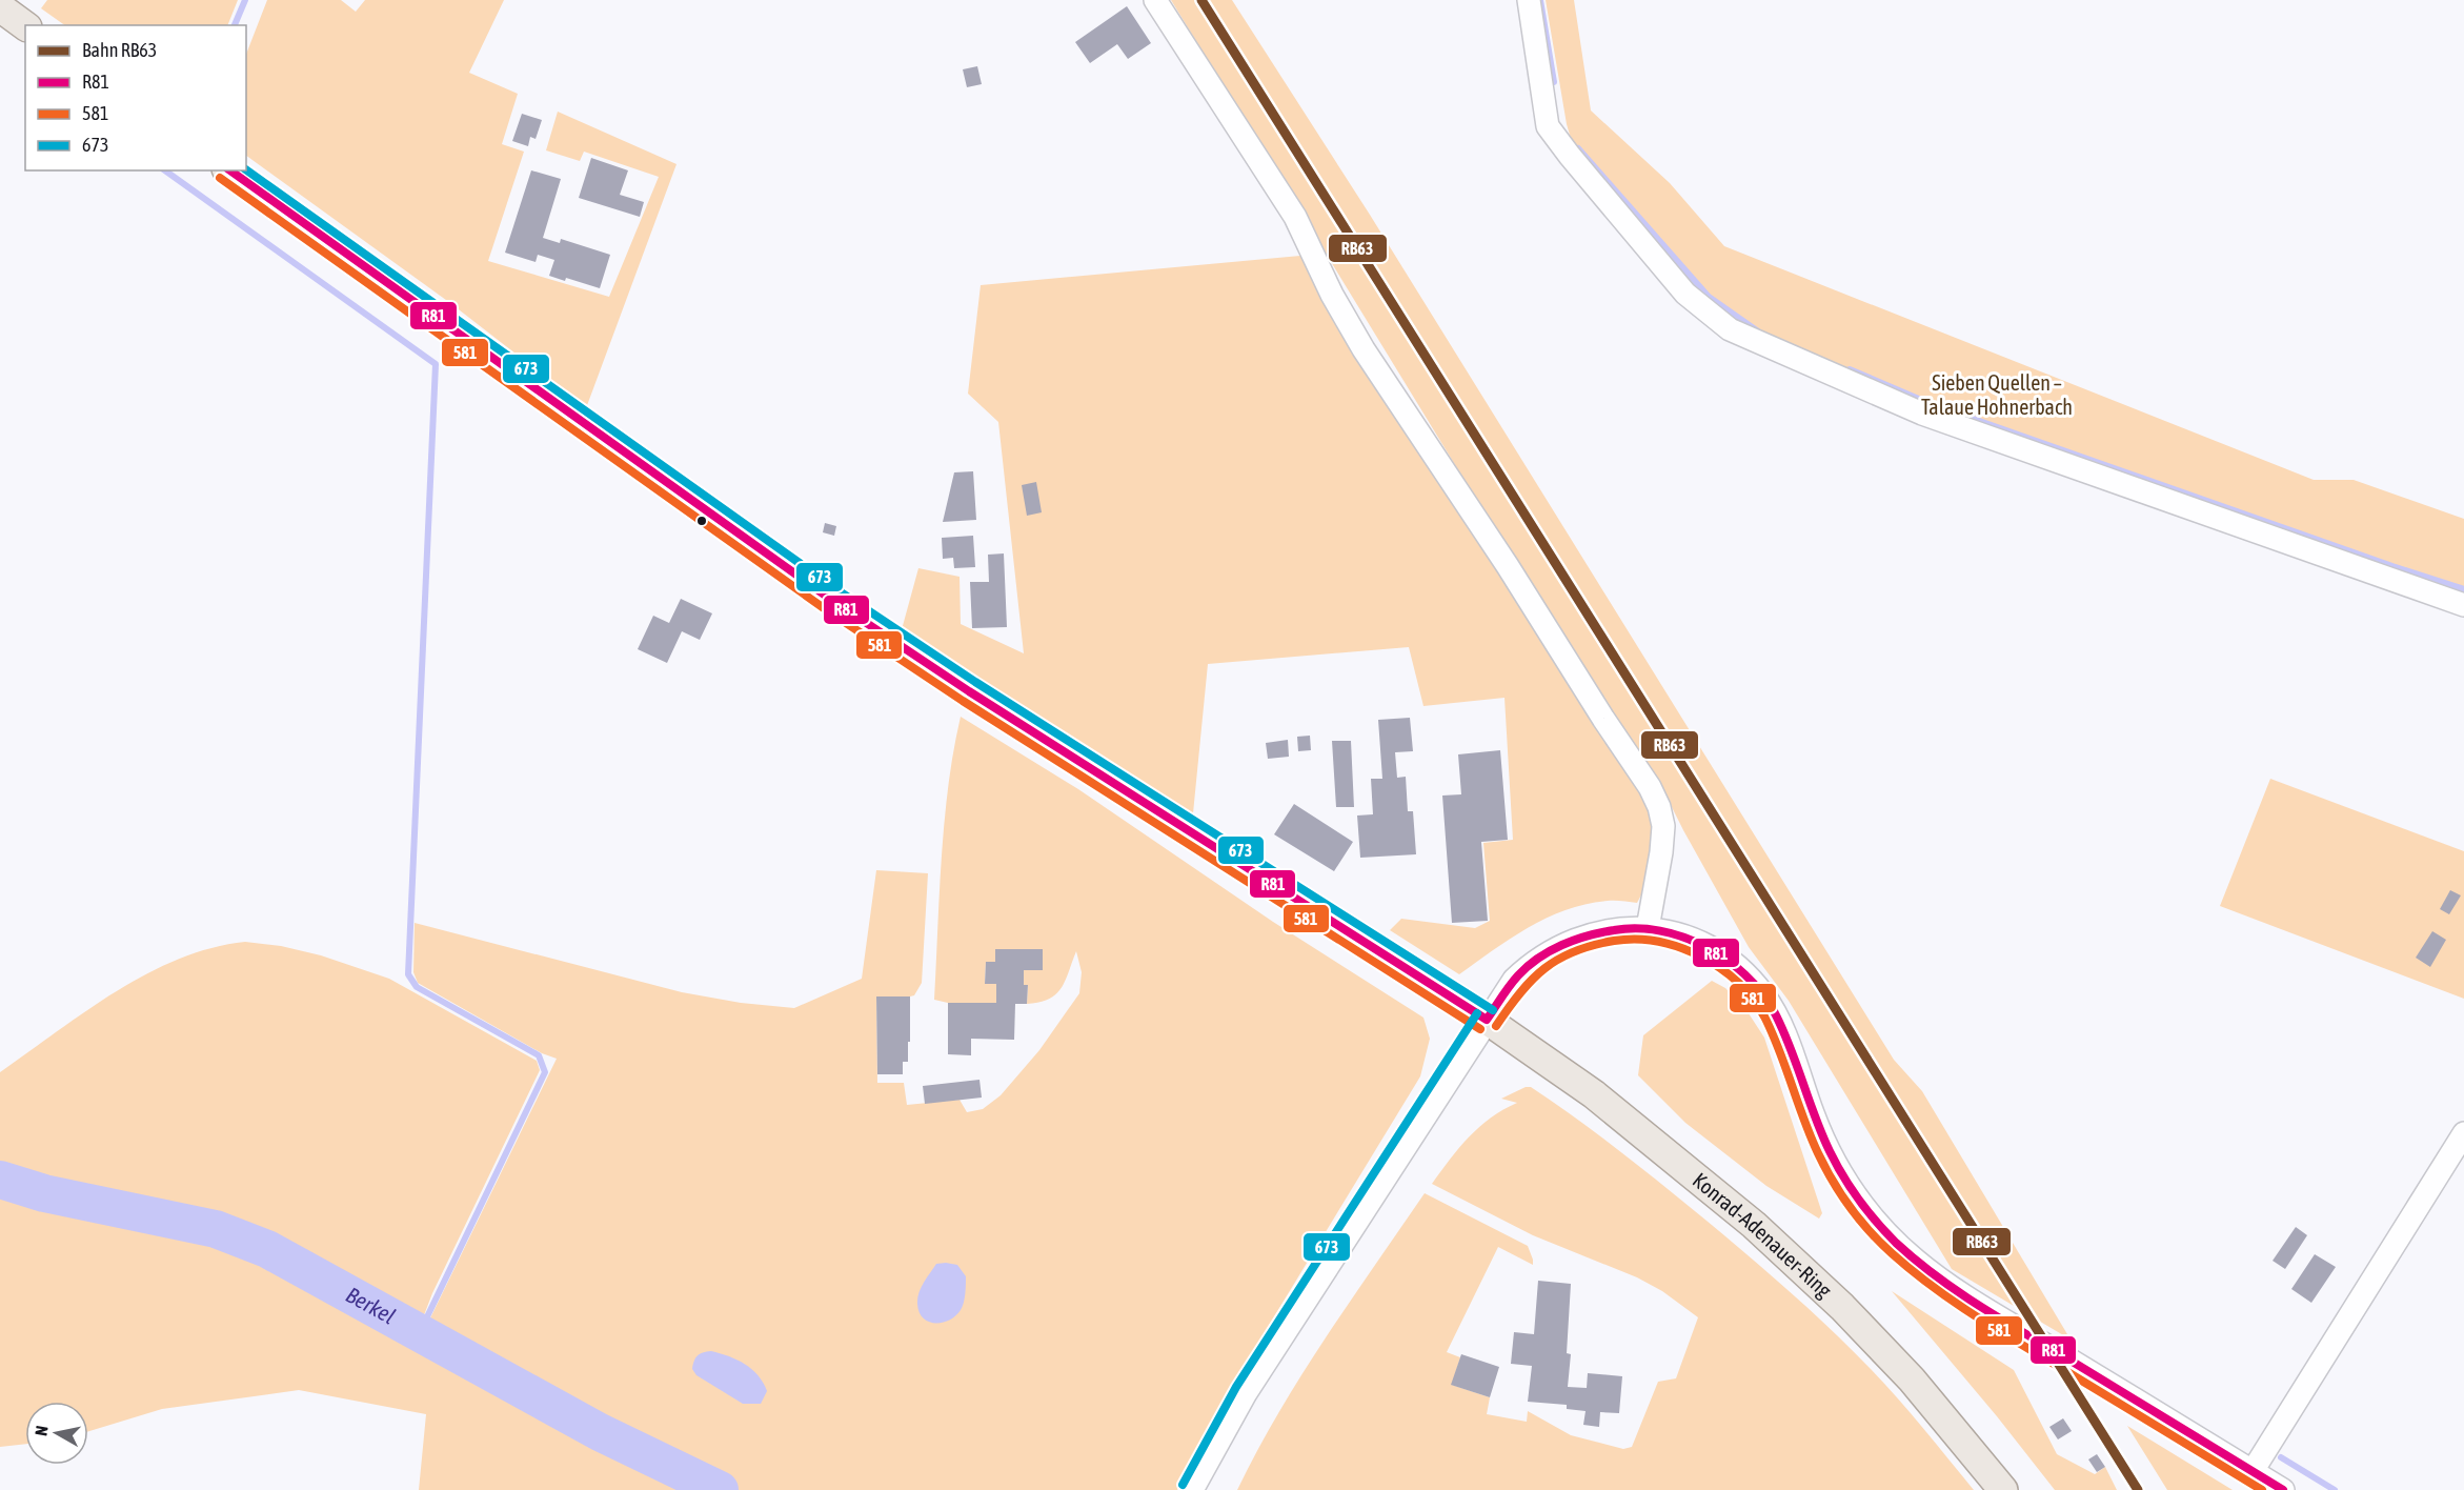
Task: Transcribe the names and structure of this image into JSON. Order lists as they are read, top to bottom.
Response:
{
  "streets": {
    "main road": ["Konrad-Adenauer-Ring"]
  },
  "water": ["Berkel"],
  "parks": ["Sieben Quellen – Talaue Hohnerbach"],
  "lines": [
    "rail line RB63",
    "transit line 673",
    "transit line R81",
    "transit line 581"
  ],
  "legend": [
    "Bahn RB63",
    "R81",
    "581",
    "673"
  ],
  "north": "left"
}
